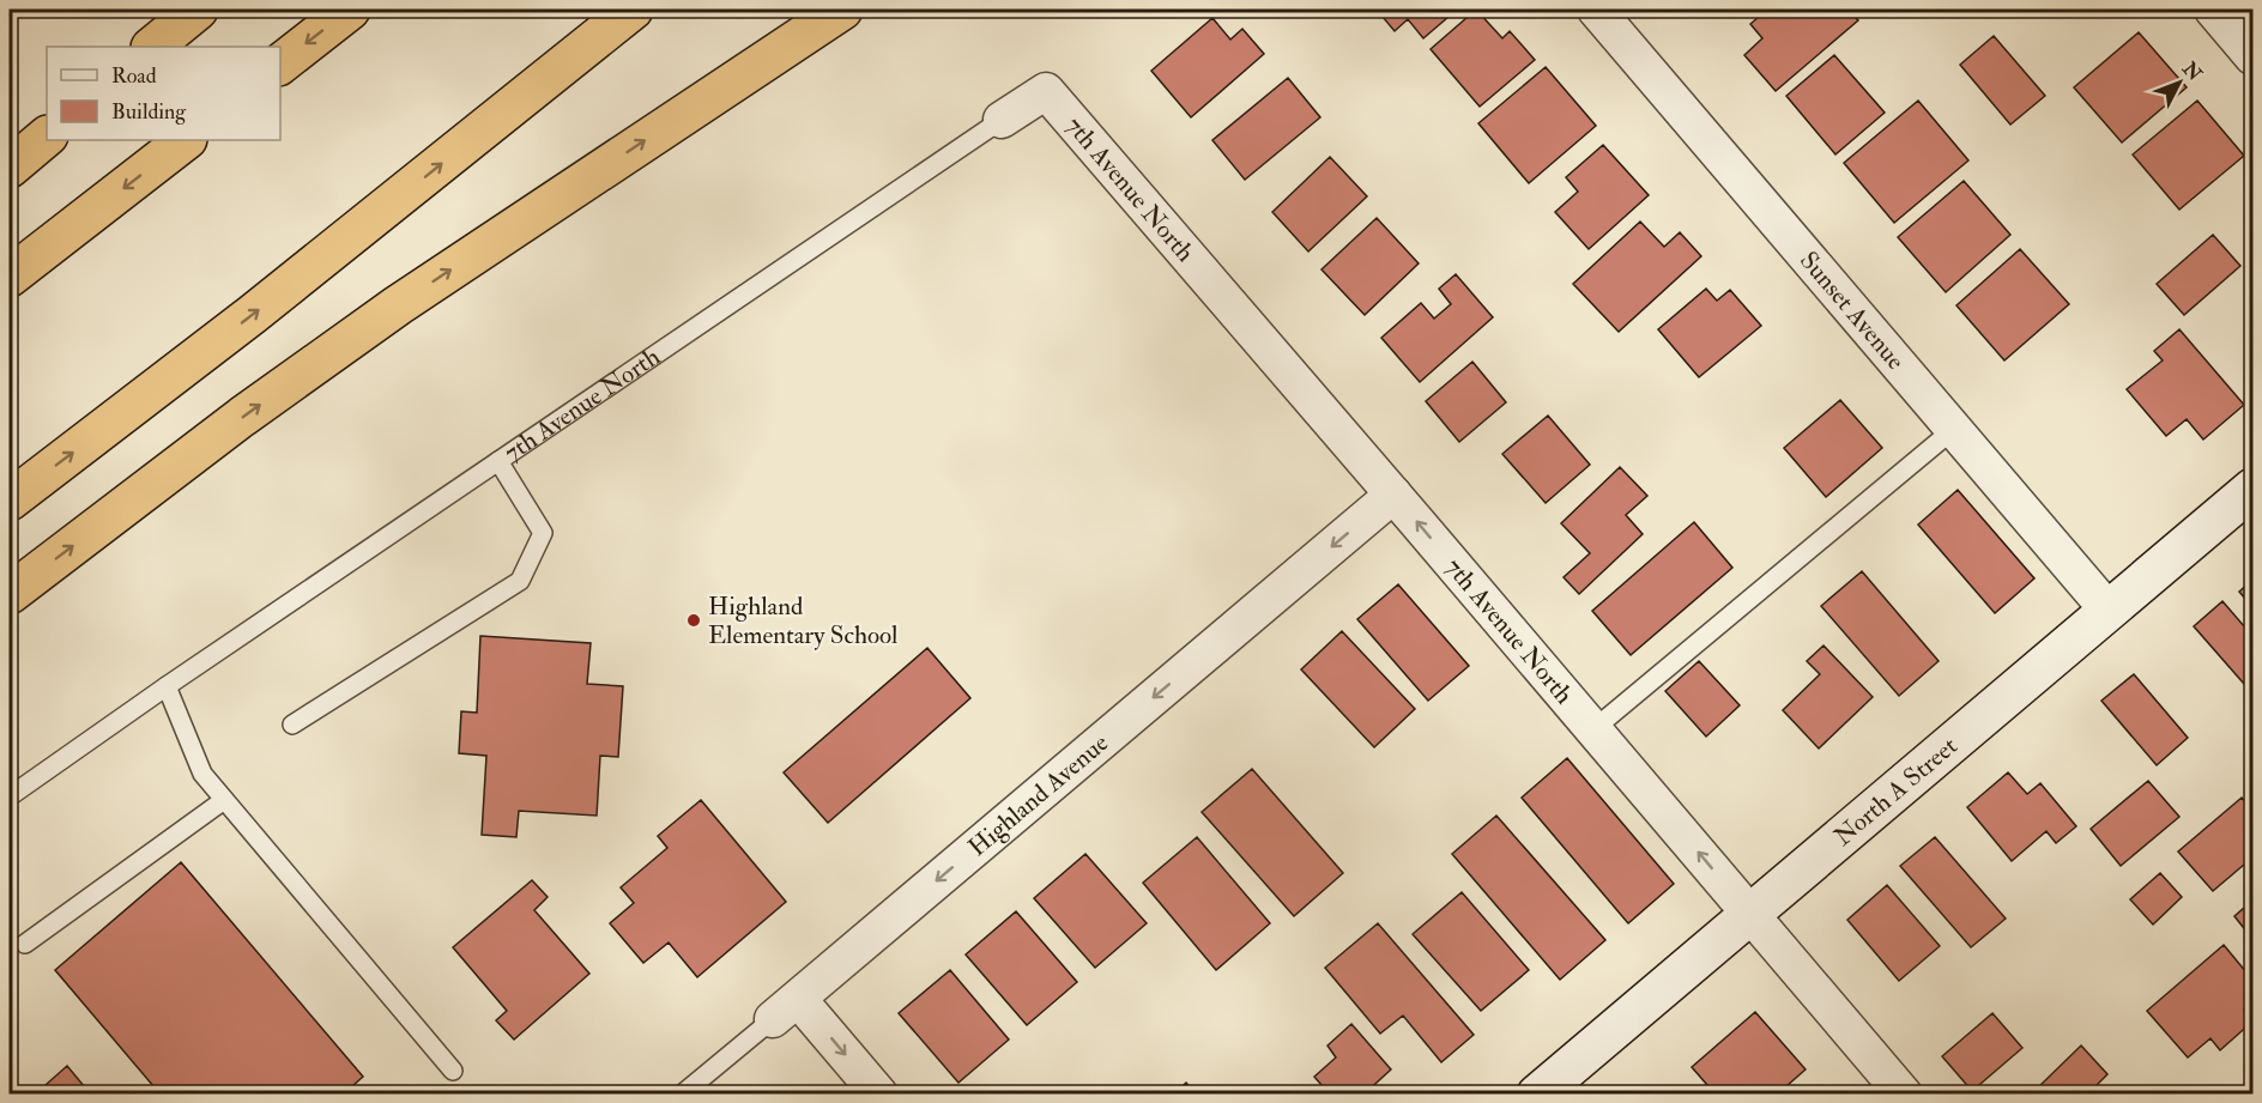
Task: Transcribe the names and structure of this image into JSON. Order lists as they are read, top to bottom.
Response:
{
  "streets": {
    "street": [
      "7th Avenue North",
      "Sunset Avenue",
      "North A Street",
      "Highland Avenue"
    ]
  },
  "crossings": [
    ["7th Avenue North", "North A Street"],
    ["7th Avenue North", "Highland Avenue"],
    ["Sunset Avenue", "North A Street"]
  ],
  "one_way": ["Highland Avenue"],
  "places": ["Highland Elementary School"],
  "legend": ["Road", "Building"],
  "north": "top right"
}
